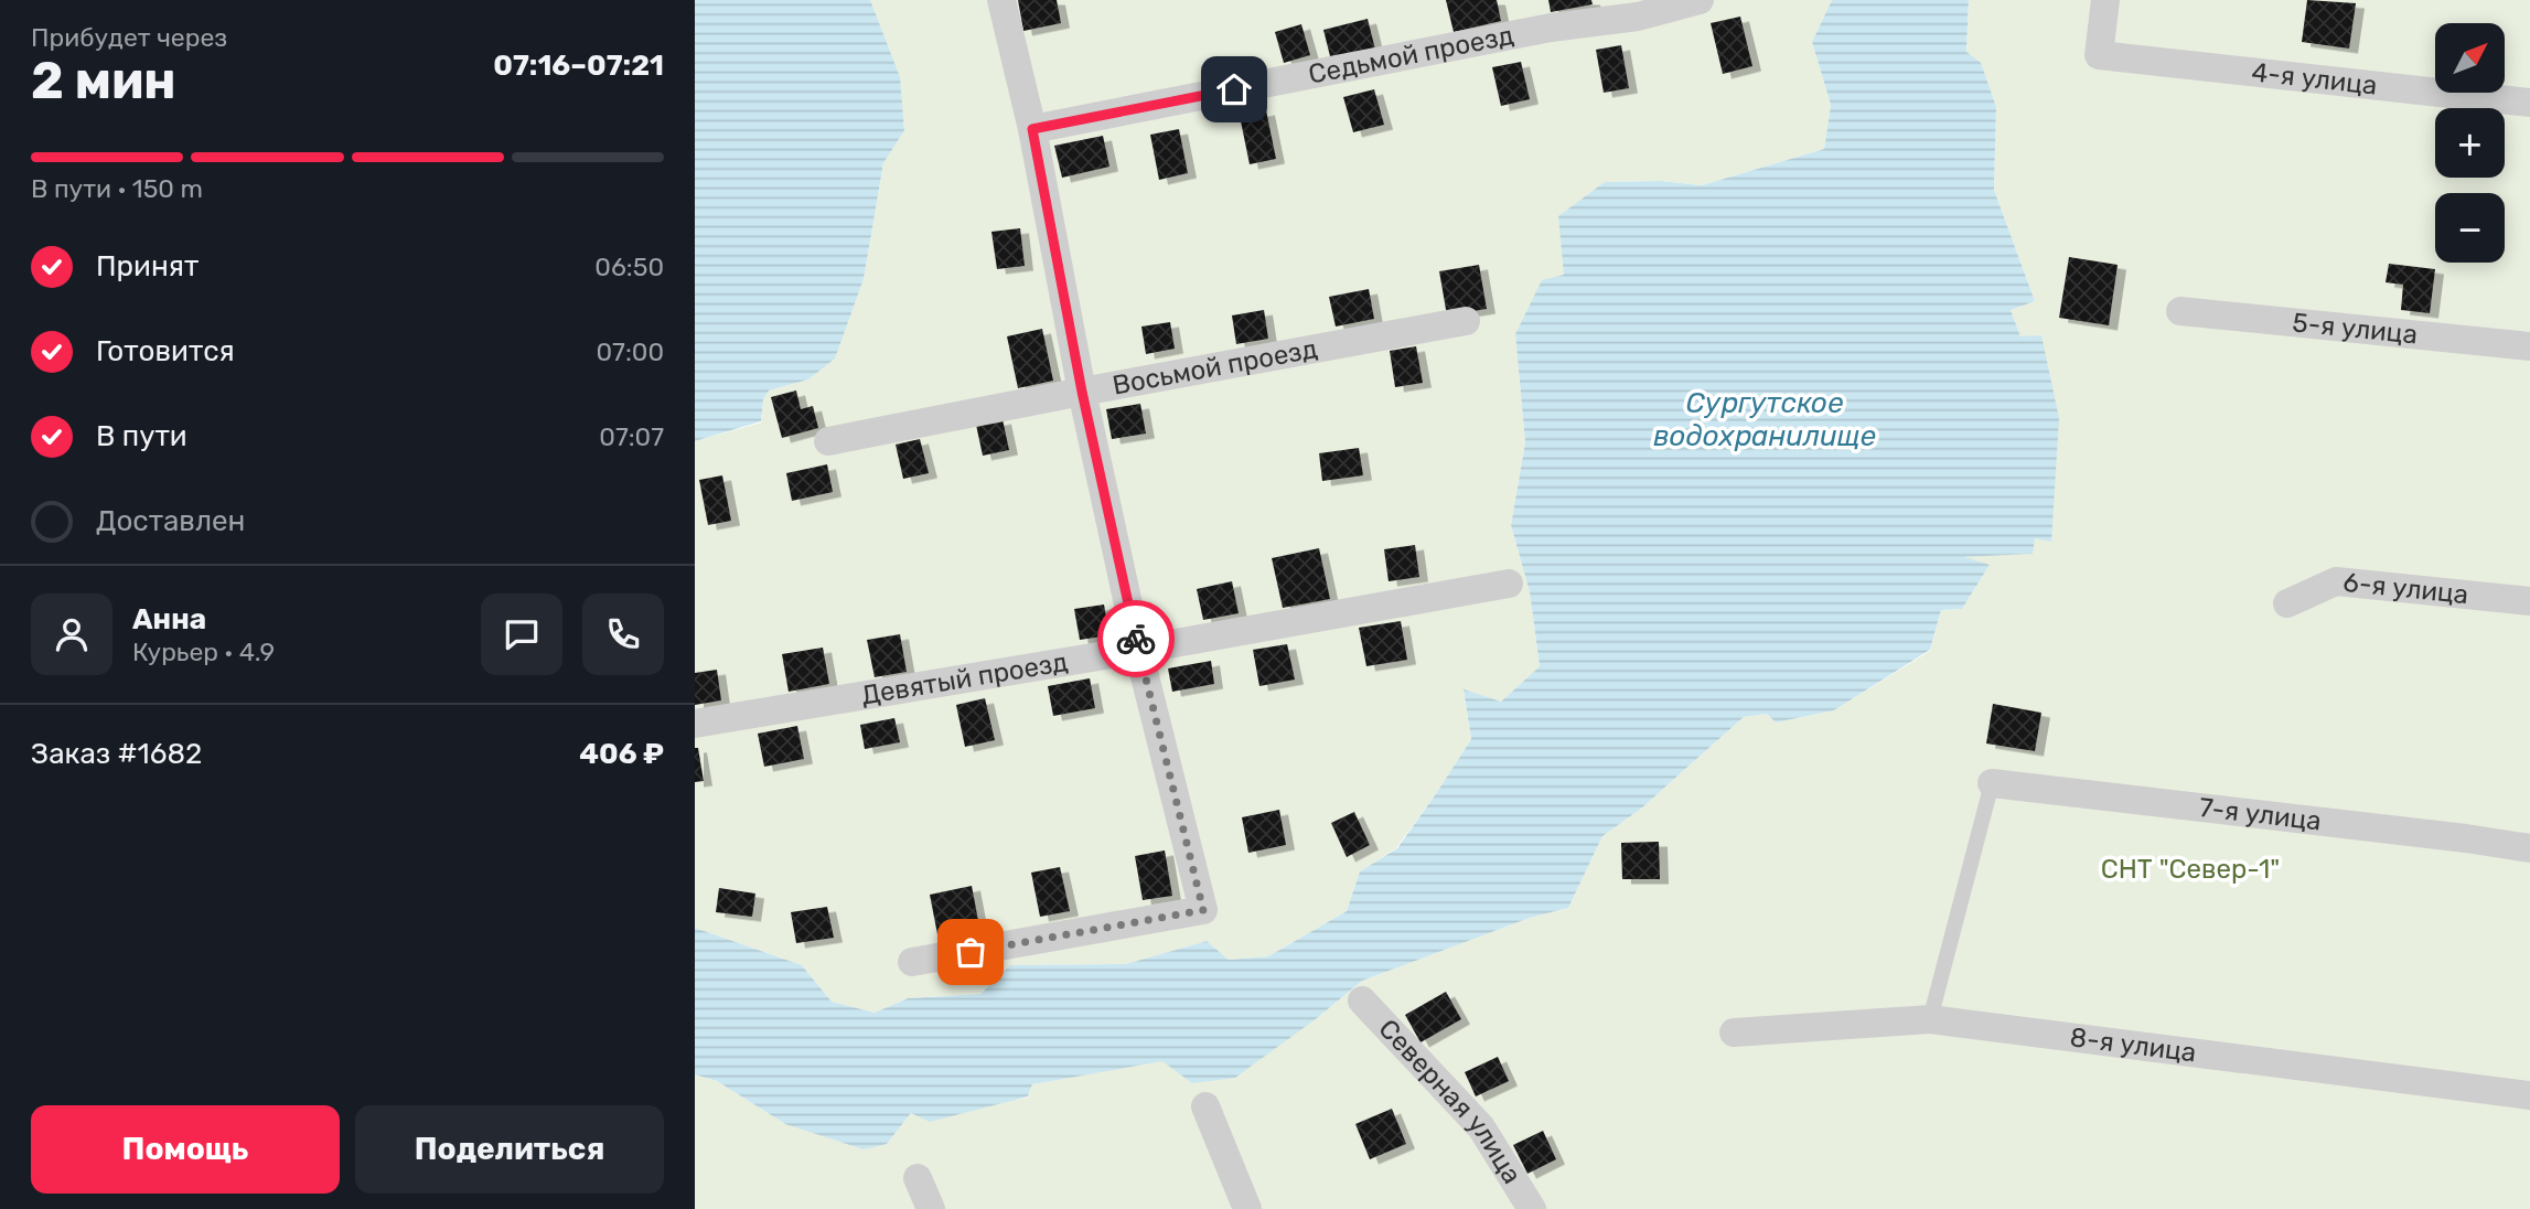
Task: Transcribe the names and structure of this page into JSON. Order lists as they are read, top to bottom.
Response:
{
  "streets": {
    "street": [
      "Седьмой проезд",
      "4-я улица",
      "5-я улица",
      "Восьмой проезд",
      "6-я улица",
      "Девятый проезд",
      "7-я улица",
      "8-я улица",
      "Северная улица"
    ]
  },
  "water": ["Сургутское водохранилище"],
  "parks": ["СНТ \"Север-1\""],
  "north": "top right",
  "page": {
    "heading": ["2 мин", "Прибудет через", "07:16–07:21"],
    "panel": [
      "Анна",
      "Курьер · 4.9",
      "Заказ #1682",
      "406 ₽"
    ],
    "map_buttons": ["+", "−"],
    "bar": "В пути · 150 m",
    "list": [
      ["Принят", "06:50"],
      ["Готовится", "07:00"],
      ["В пути", "07:07"],
      "Доставлен"
    ],
    "buttons": ["Помощь", "Поделиться"]
  }
}
